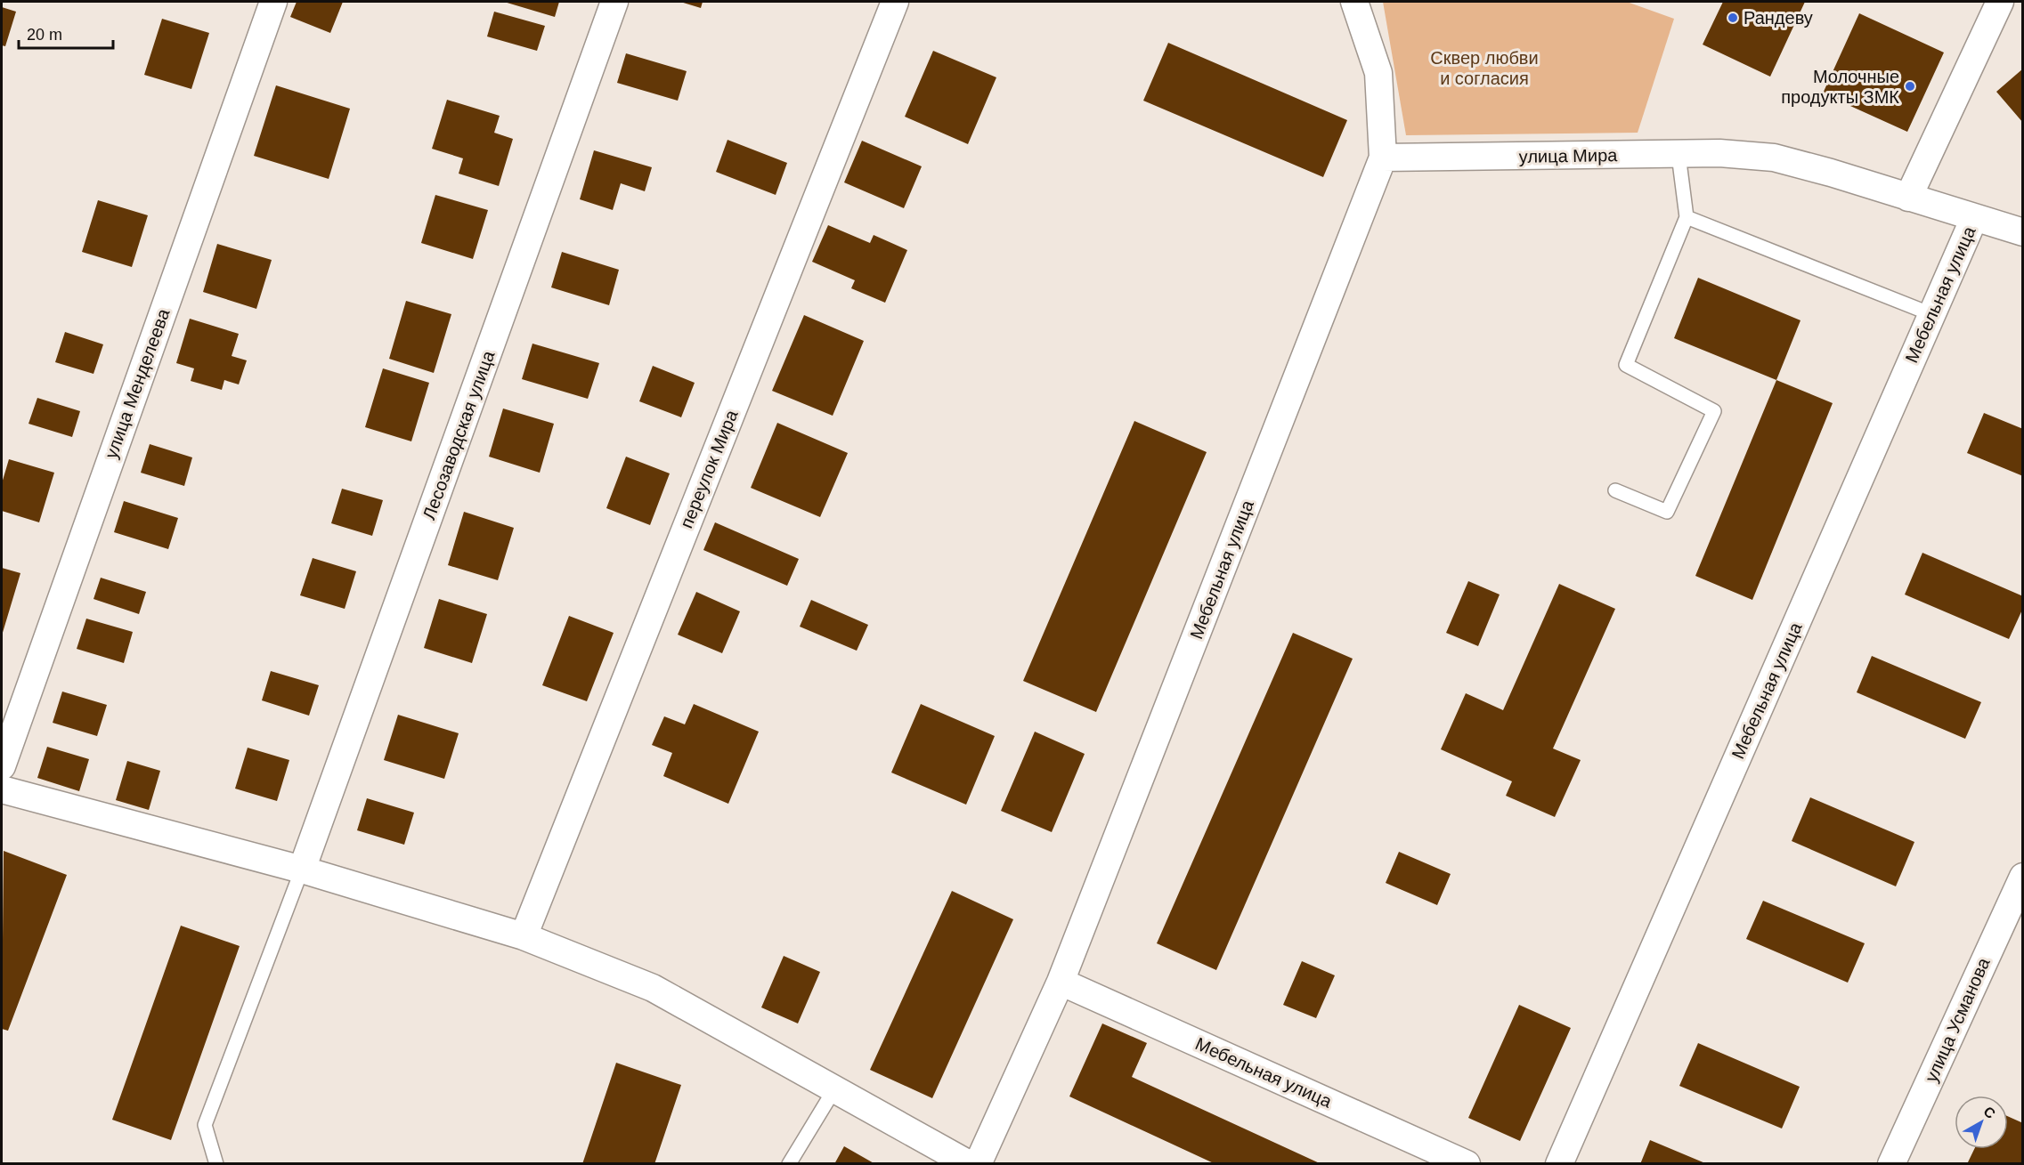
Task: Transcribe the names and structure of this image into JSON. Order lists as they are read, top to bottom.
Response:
{
  "streets": {
    "street": [
      "улица Мира",
      "Мебельная улица",
      "улица Менделеева",
      "Лесозаводская улица",
      "переулок Мира",
      "улица Усманова"
    ]
  },
  "crossings": [
    ["улица Мира", "Мебельная улица"]
  ],
  "parks": ["Сквер любви и согласия"],
  "places": ["Рандеву", "Молочные продукты ЗМК"],
  "scale_bar": "20 m",
  "north": "top right"
}
